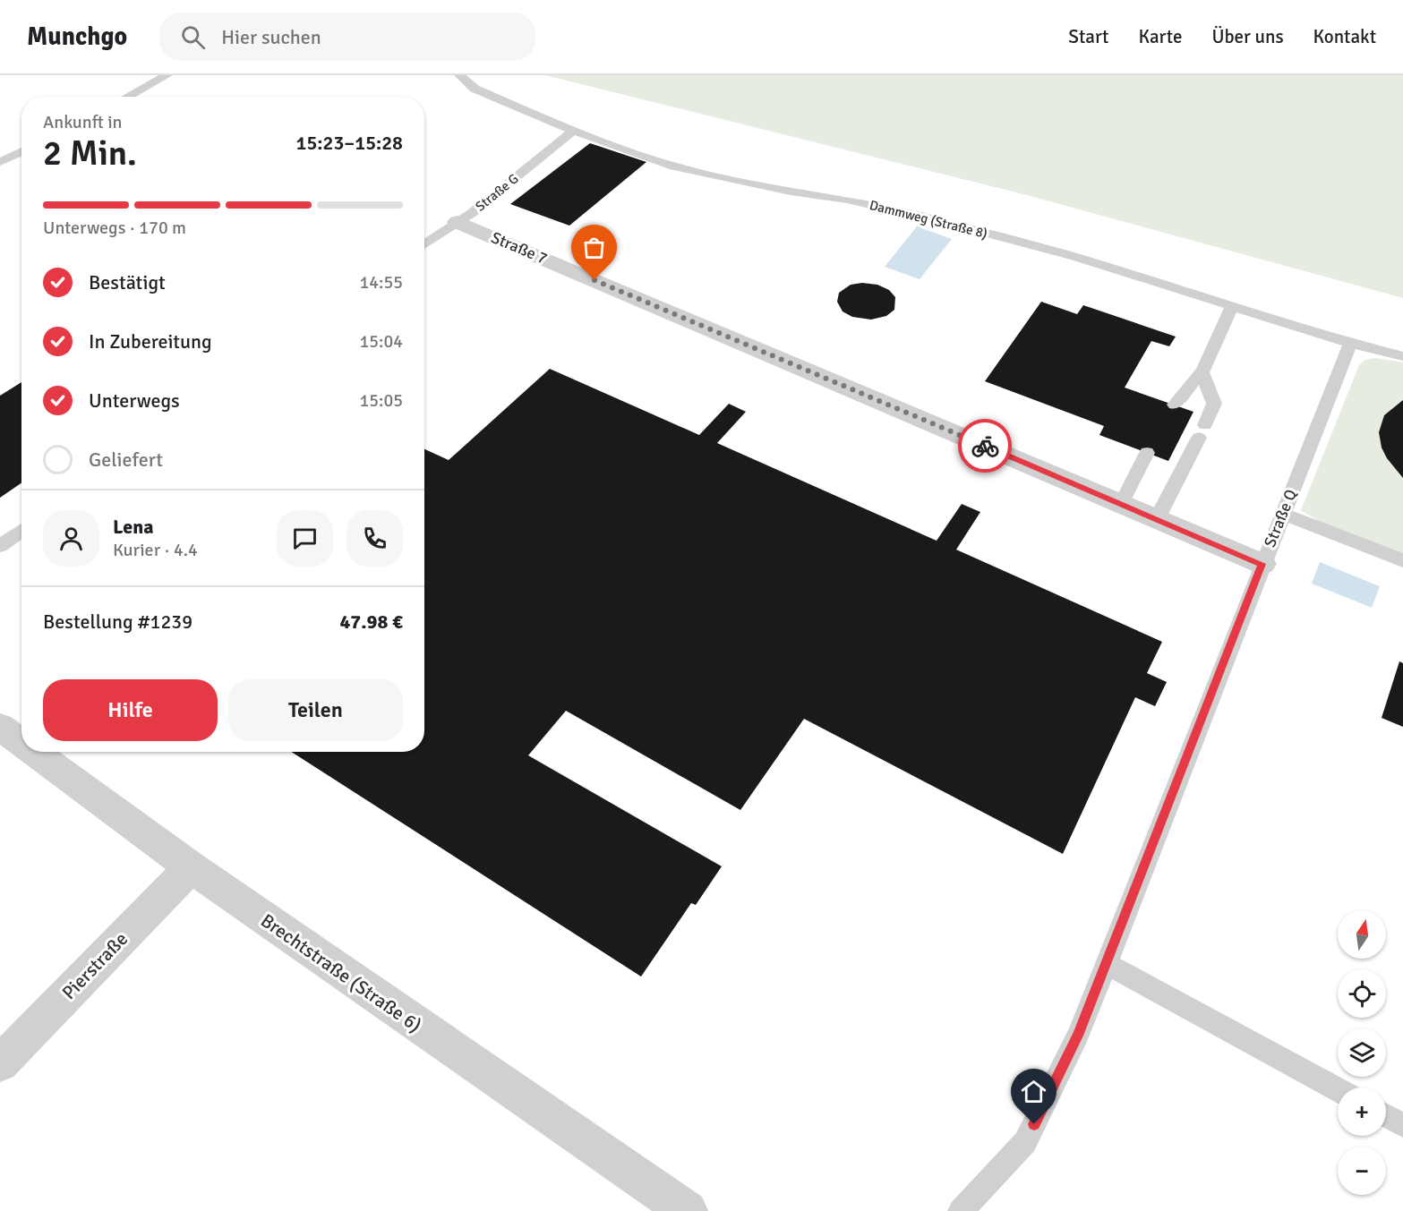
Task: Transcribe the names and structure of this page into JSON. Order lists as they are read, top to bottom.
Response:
{
  "streets": {
    "street": ["Straße 7", "Pierstraße", "Brechtstraße (Straße 6)"],
    "lane": ["Straße G", "Dammweg (Straße 8)", "Straße Q"]
  },
  "crossings": [
    ["Straße G", "Dammweg (Straße 8)"],
    ["Straße G", "Straße 7"],
    ["Dammweg (Straße 8)", "Straße Q"],
    ["Straße 7", "Straße Q"],
    ["Pierstraße", "Brechtstraße (Straße 6)"]
  ],
  "north": "top",
  "page": {
    "header": "Munchgo",
    "search": "Hier suchen",
    "nav": [
      "Start",
      "Karte",
      "Über uns",
      "Kontakt"
    ],
    "heading": ["2 Min.", "Ankunft in", "15:23–15:28"],
    "panel": [
      "Lena",
      "Kurier · 4.4",
      "Bestellung #1239",
      "47.98 €"
    ],
    "bar": "Unterwegs · 170 m",
    "list": [
      ["Bestätigt", "14:55"],
      ["In Zubereitung", "15:04"],
      ["Unterwegs", "15:05"],
      "Geliefert"
    ],
    "buttons": ["Hilfe", "Teilen"],
    "map_buttons": ["+", "−"]
  }
}
